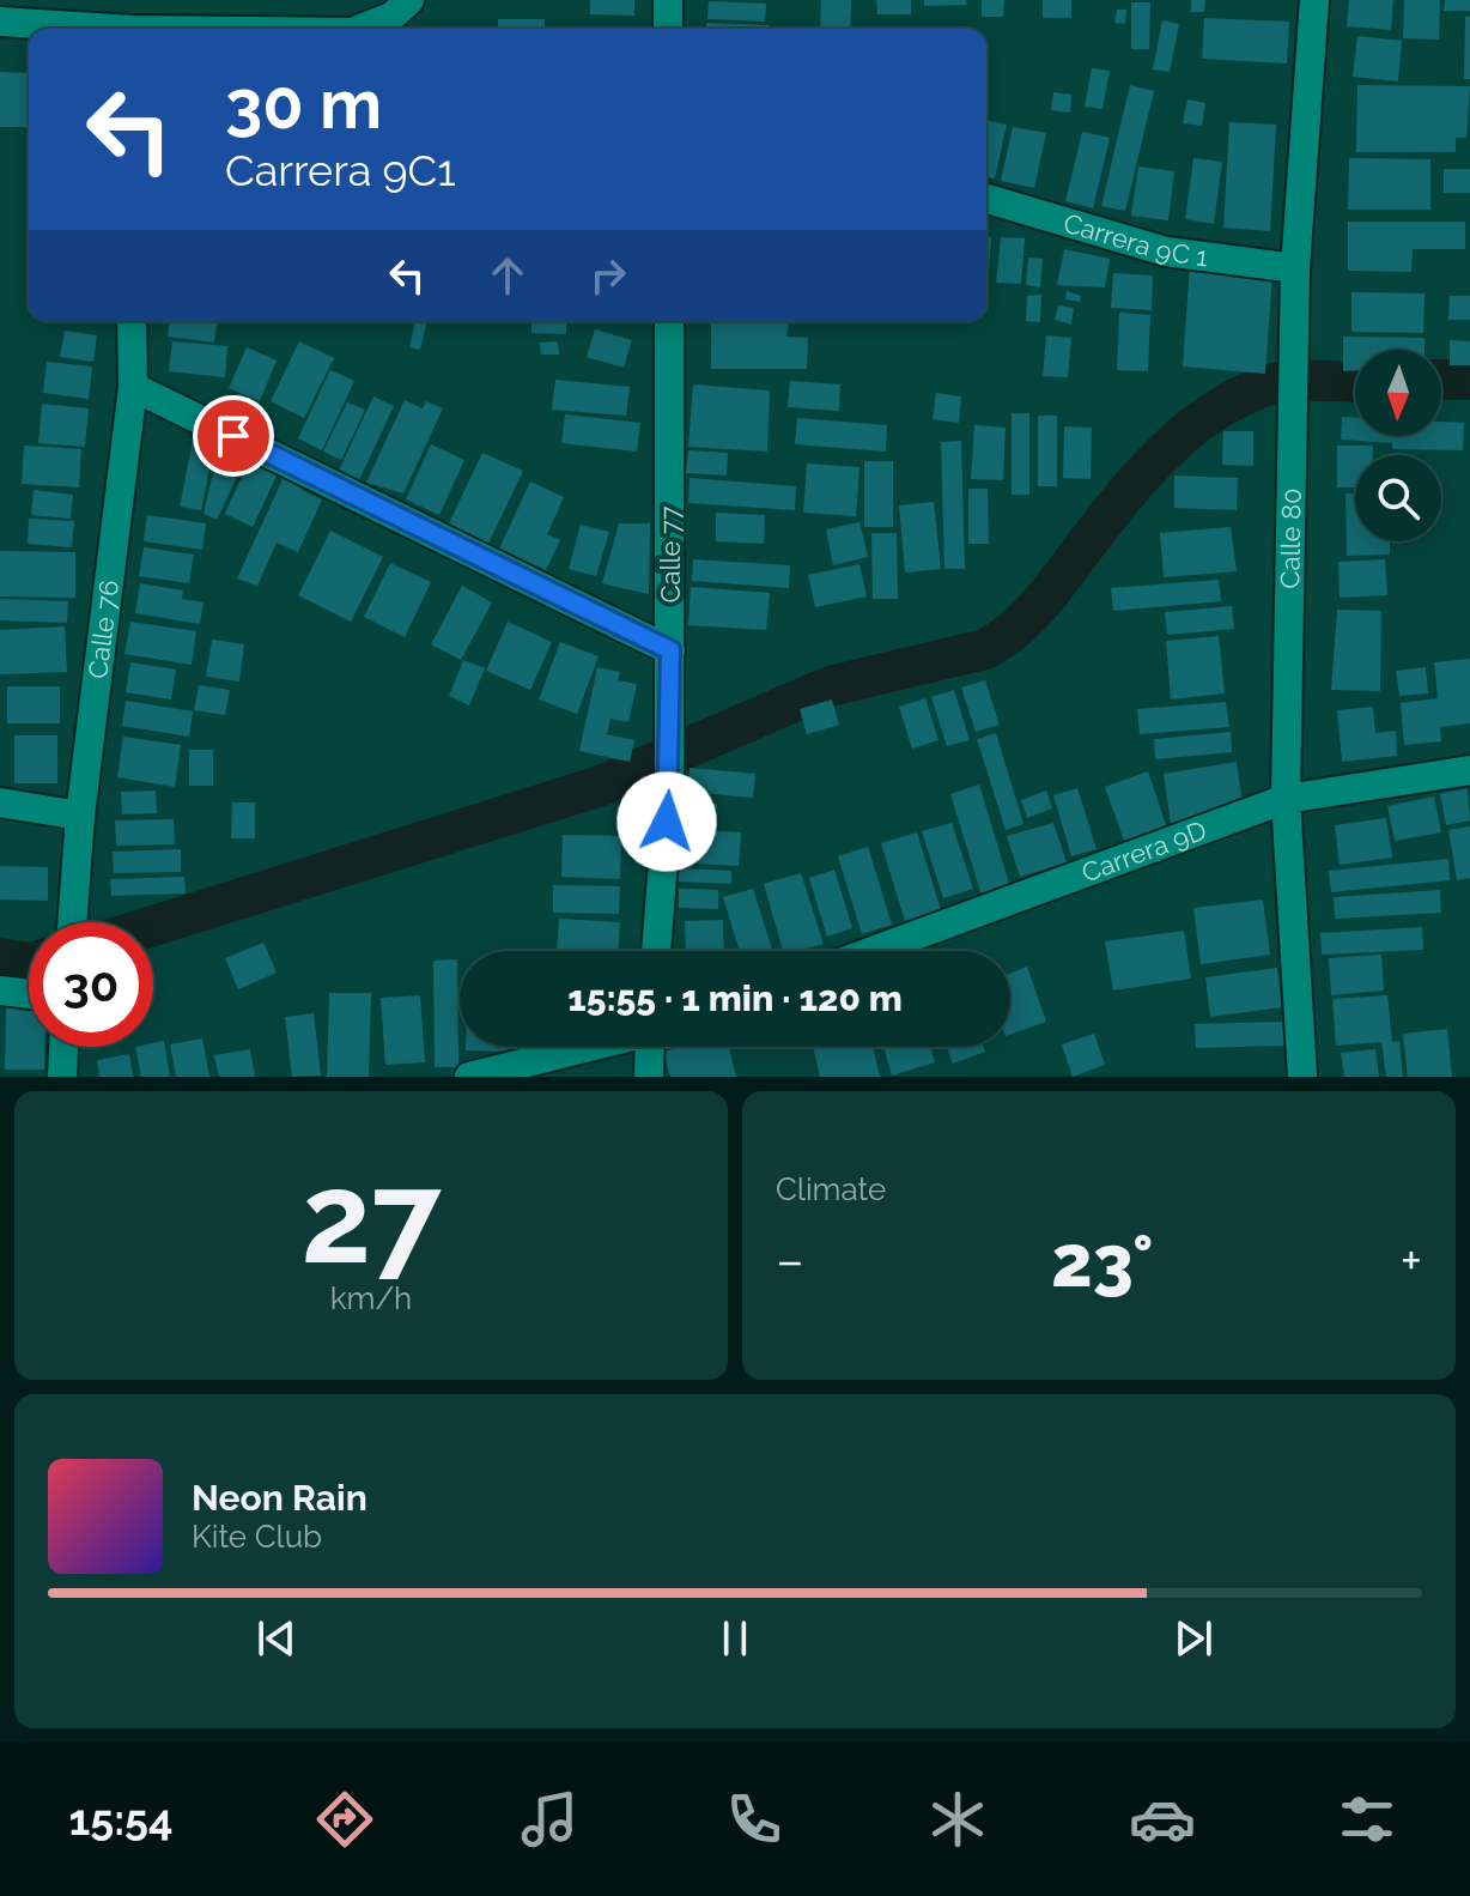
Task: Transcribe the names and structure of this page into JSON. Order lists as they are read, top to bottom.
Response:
{
  "streets": {
    "street": [
      "Carrera 9C 1",
      "Calle 80",
      "Calle 77",
      "Calle 76",
      "Carrera 9D"
    ]
  },
  "crossings": [
    ["Carrera 9C 1", "Calle 80"],
    ["Calle 80", "Carrera 9D"]
  ],
  "north": "bottom",
  "page": {
    "turn": ["30 m", "Carrera 9C1"],
    "limit": "30",
    "trip": "15:55 · 1 min · 120 m",
    "tile": [
      ["27", "km/h"],
      "Climate"
    ],
    "heat": ["−", "23°", "+"],
    "song": ["Neon Rain", "Kite Club"],
    "tabs": "15:54"
  }
}
